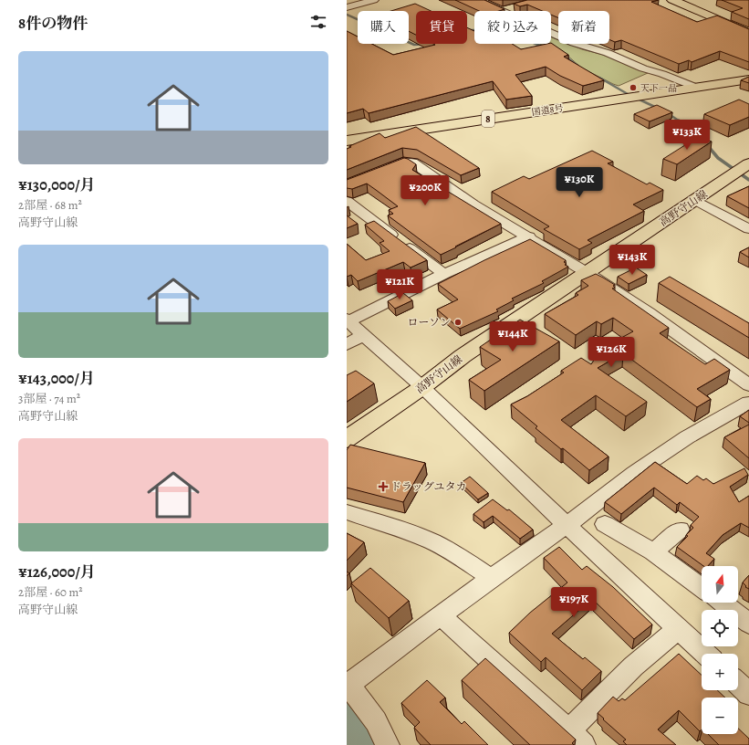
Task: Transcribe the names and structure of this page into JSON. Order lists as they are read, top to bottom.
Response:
{
  "streets": {
    "main road": ["国道8号", "8", "高野守山線"]
  },
  "places": {
    "other": ["天下一品", "ローソン"],
    "health": ["ドラッグユタカ"]
  },
  "north": "top",
  "page": {
    "heading": "8件の物件",
    "chip": [
      "購入",
      "賃貸",
      "絞り込み",
      "新着"
    ],
    "list": [
      {
        "name": "¥130,000/月",
        "note": "2部屋 · 68 m² · 高野守山線"
      },
      {
        "name": "¥143,000/月",
        "note": "3部屋 · 74 m² · 高野守山線"
      },
      {
        "name": "¥126,000/月",
        "note": "2部屋 · 60 m² · 高野守山線"
      }
    ],
    "price": [
      "¥133K",
      "¥130K",
      "¥200K",
      "¥143K",
      "¥121K",
      "¥144K",
      "¥126K",
      "¥197K"
    ],
    "map_buttons": ["+", "−"]
  }
}
